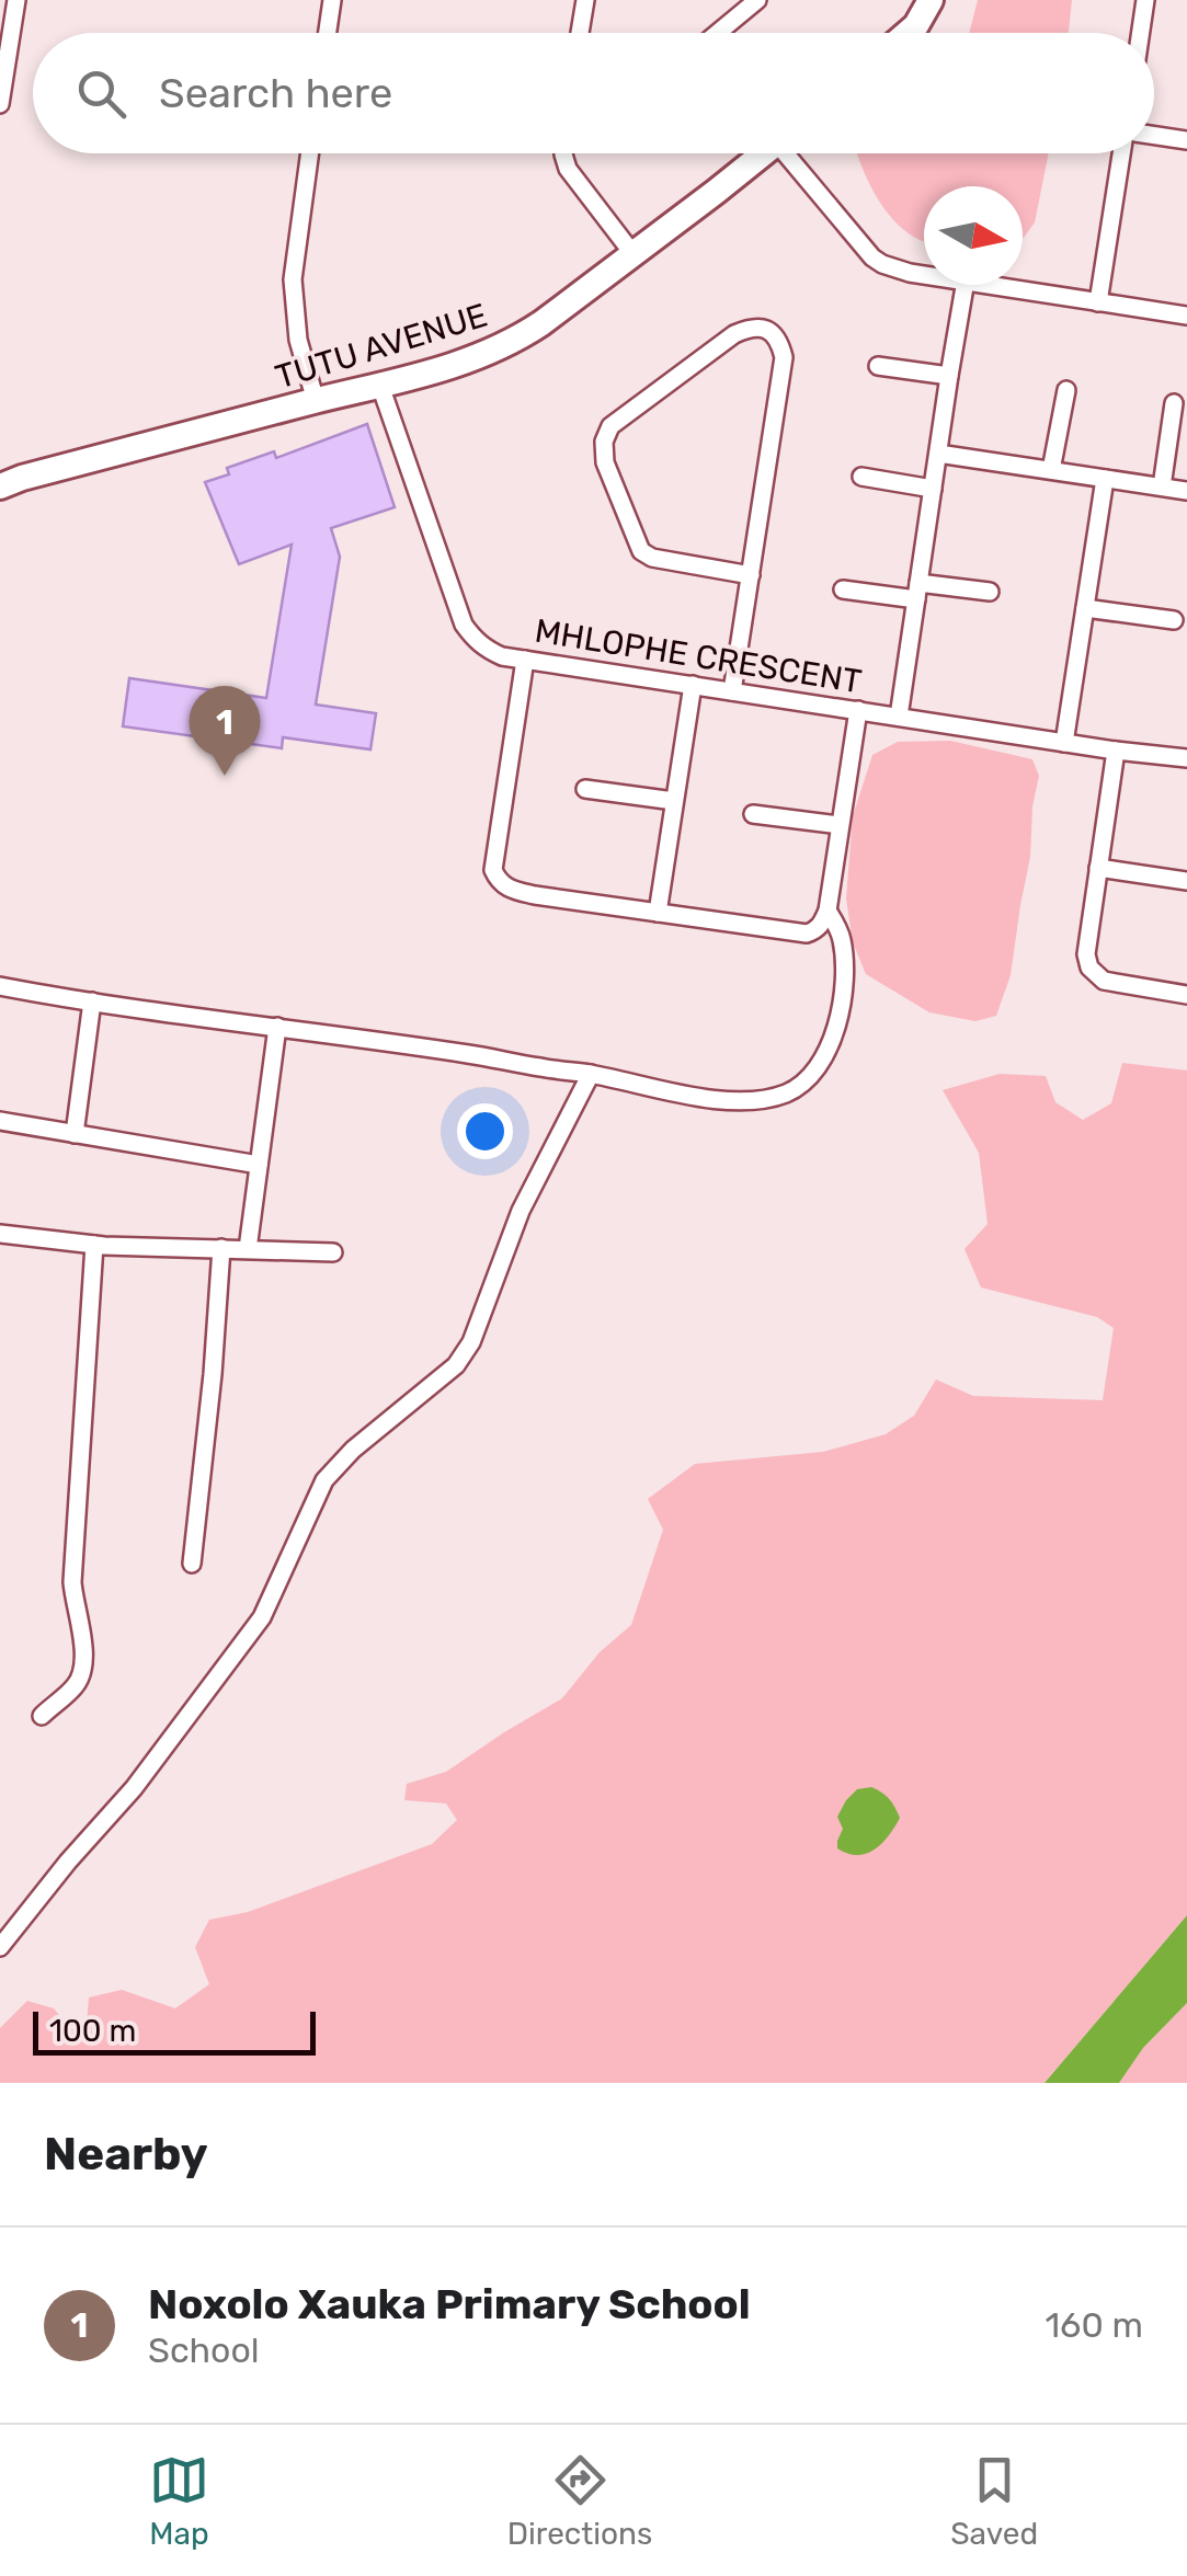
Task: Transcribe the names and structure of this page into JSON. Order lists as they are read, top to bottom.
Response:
{
  "streets": {
    "street": ["TUTU AVENUE", "MHLOPHE CRESCENT"]
  },
  "crossings": [
    ["TUTU AVENUE", "MHLOPHE CRESCENT"]
  ],
  "scale_bar": "100 m",
  "north": "right",
  "page": {
    "search": "Search here",
    "pins": "1",
    "scale": "100 m",
    "heading": "Nearby",
    "list": [
      {
        "mark": "1",
        "name": "Noxolo Xauka Primary School",
        "note": "School",
        "value": "160 m"
      }
    ],
    "nav": ["Map", "Directions", "Saved"]
  }
}
